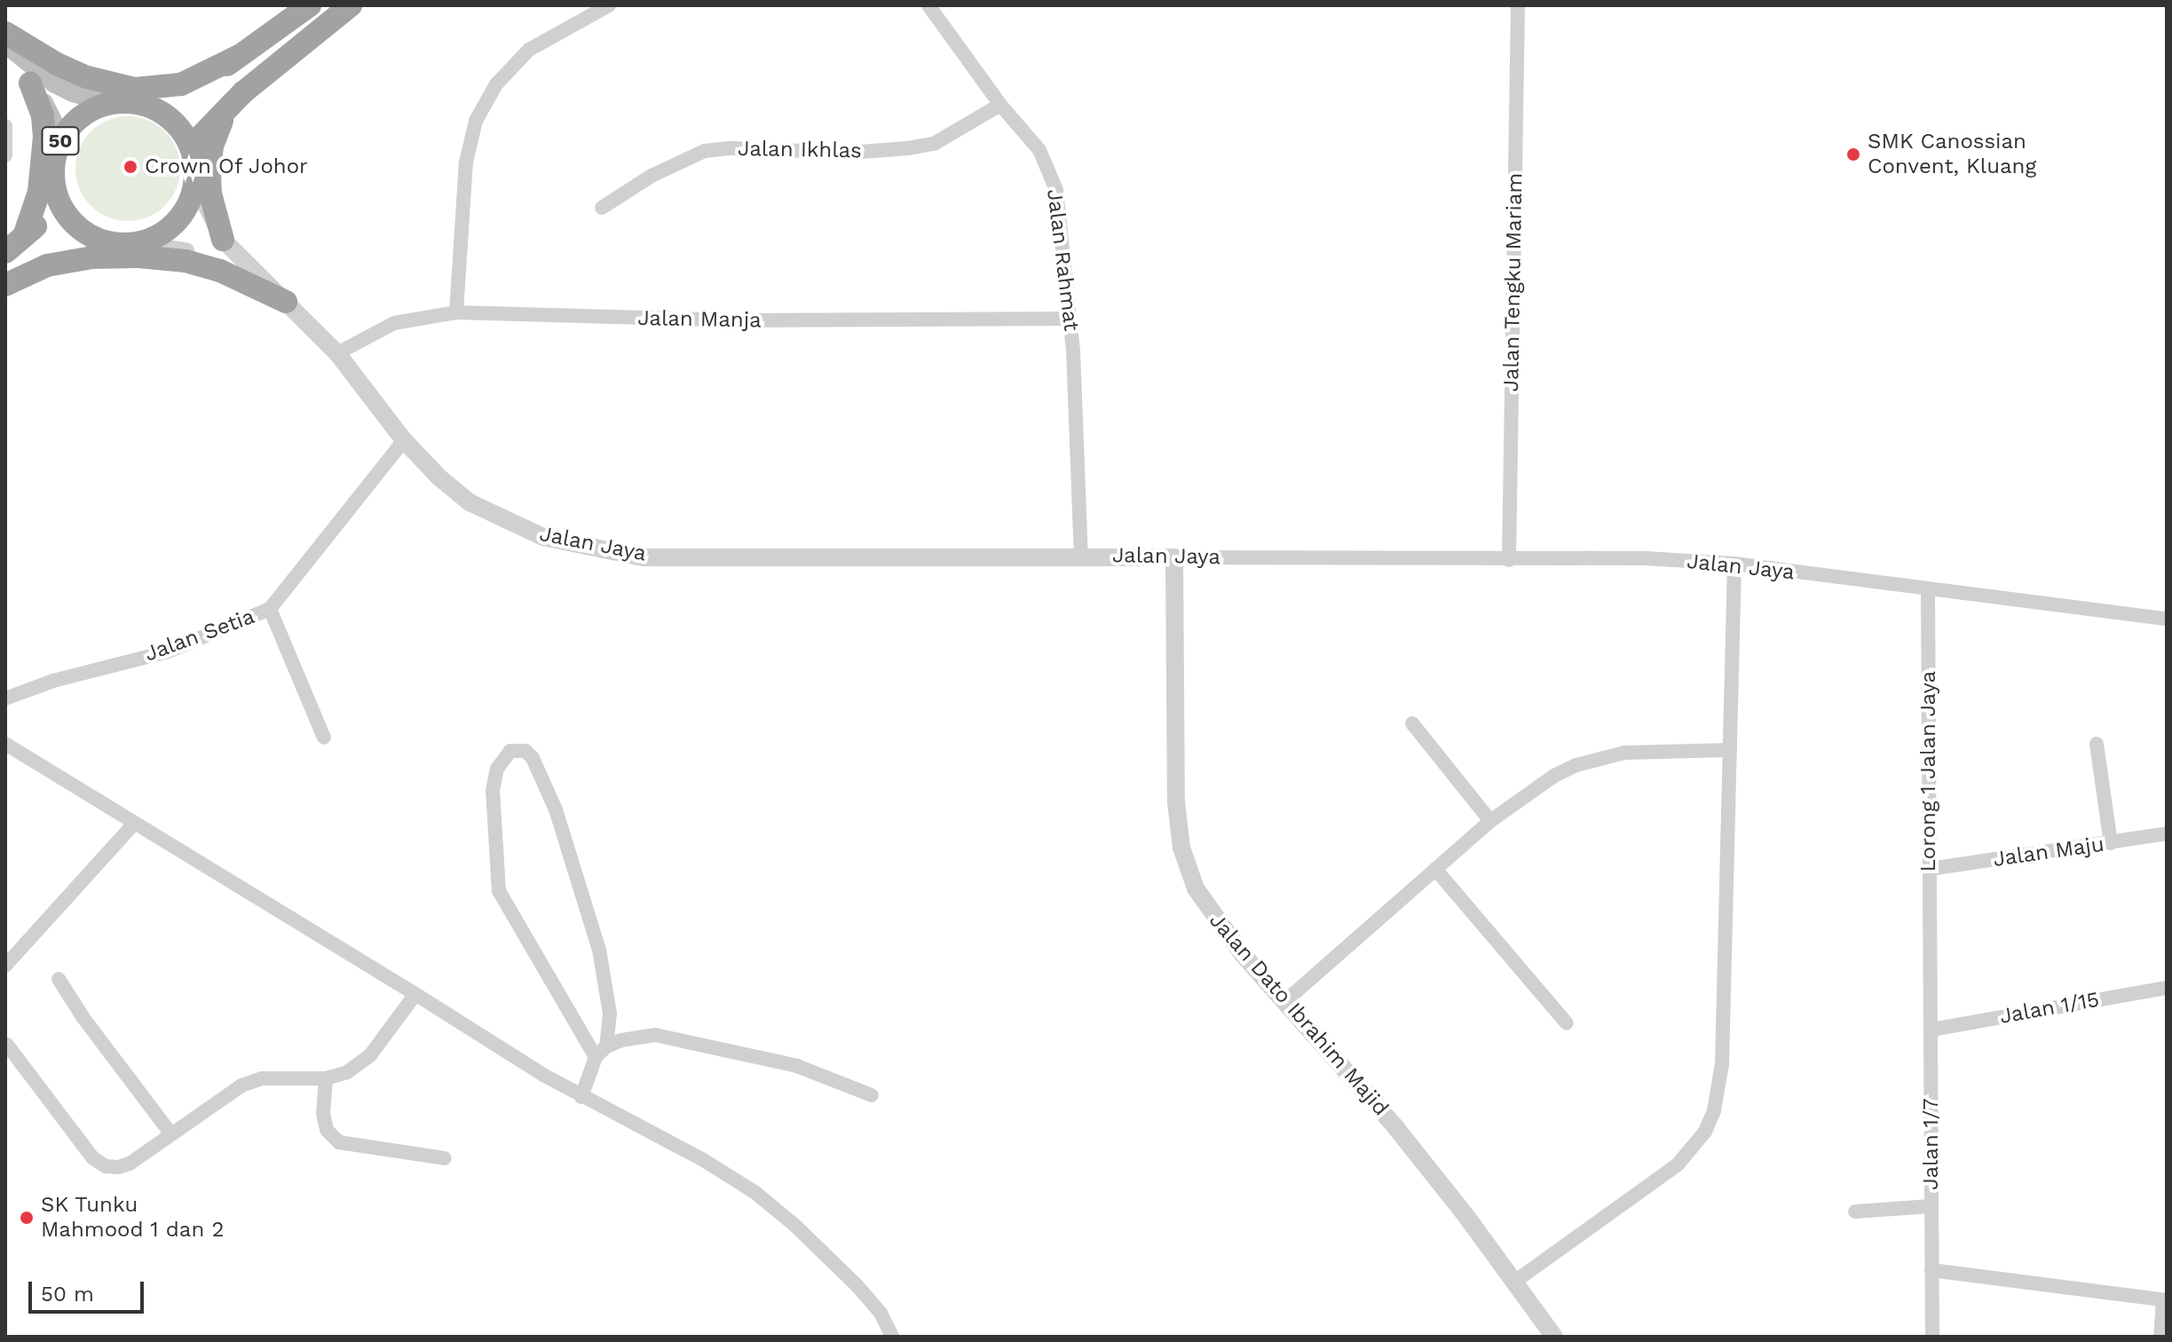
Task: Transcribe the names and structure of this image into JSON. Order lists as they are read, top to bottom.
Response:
{
  "streets": {
    "highway": ["50"],
    "street": [
      "Jalan Ikhlas",
      "Jalan Rahmat",
      "Jalan Tengku Mariam",
      "Jalan Manja",
      "Jalan Jaya",
      "Jalan Setia",
      "Lorong 1 Jalan Jaya",
      "Jalan Maju",
      "Jalan 1/15",
      "Jalan Dato Ibrahim Majid",
      "Jalan 1/7"
    ]
  },
  "crossings": [
    ["50", "Jalan Jaya"],
    ["Jalan Ikhlas", "Jalan Rahmat"],
    ["Jalan Rahmat", "Jalan Manja"],
    ["Jalan Rahmat", "Jalan Jaya"],
    ["Jalan Tengku Mariam", "Jalan Jaya"],
    ["Jalan Manja", "Jalan Jaya"],
    ["Jalan Jaya", "Jalan Setia"],
    ["Jalan Jaya", "Lorong 1 Jalan Jaya"],
    ["Jalan Jaya", "Jalan Dato Ibrahim Majid"],
    ["Lorong 1 Jalan Jaya", "Jalan Maju"],
    ["Lorong 1 Jalan Jaya", "Jalan 1/7"],
    ["Jalan 1/15", "Jalan 1/7"]
  ],
  "places": ["SMK Canossian Convent, Kluang", "Crown Of Johor", "SK Tunku Mahmood 1 dan 2"],
  "scale_bar": "50 m"
}
